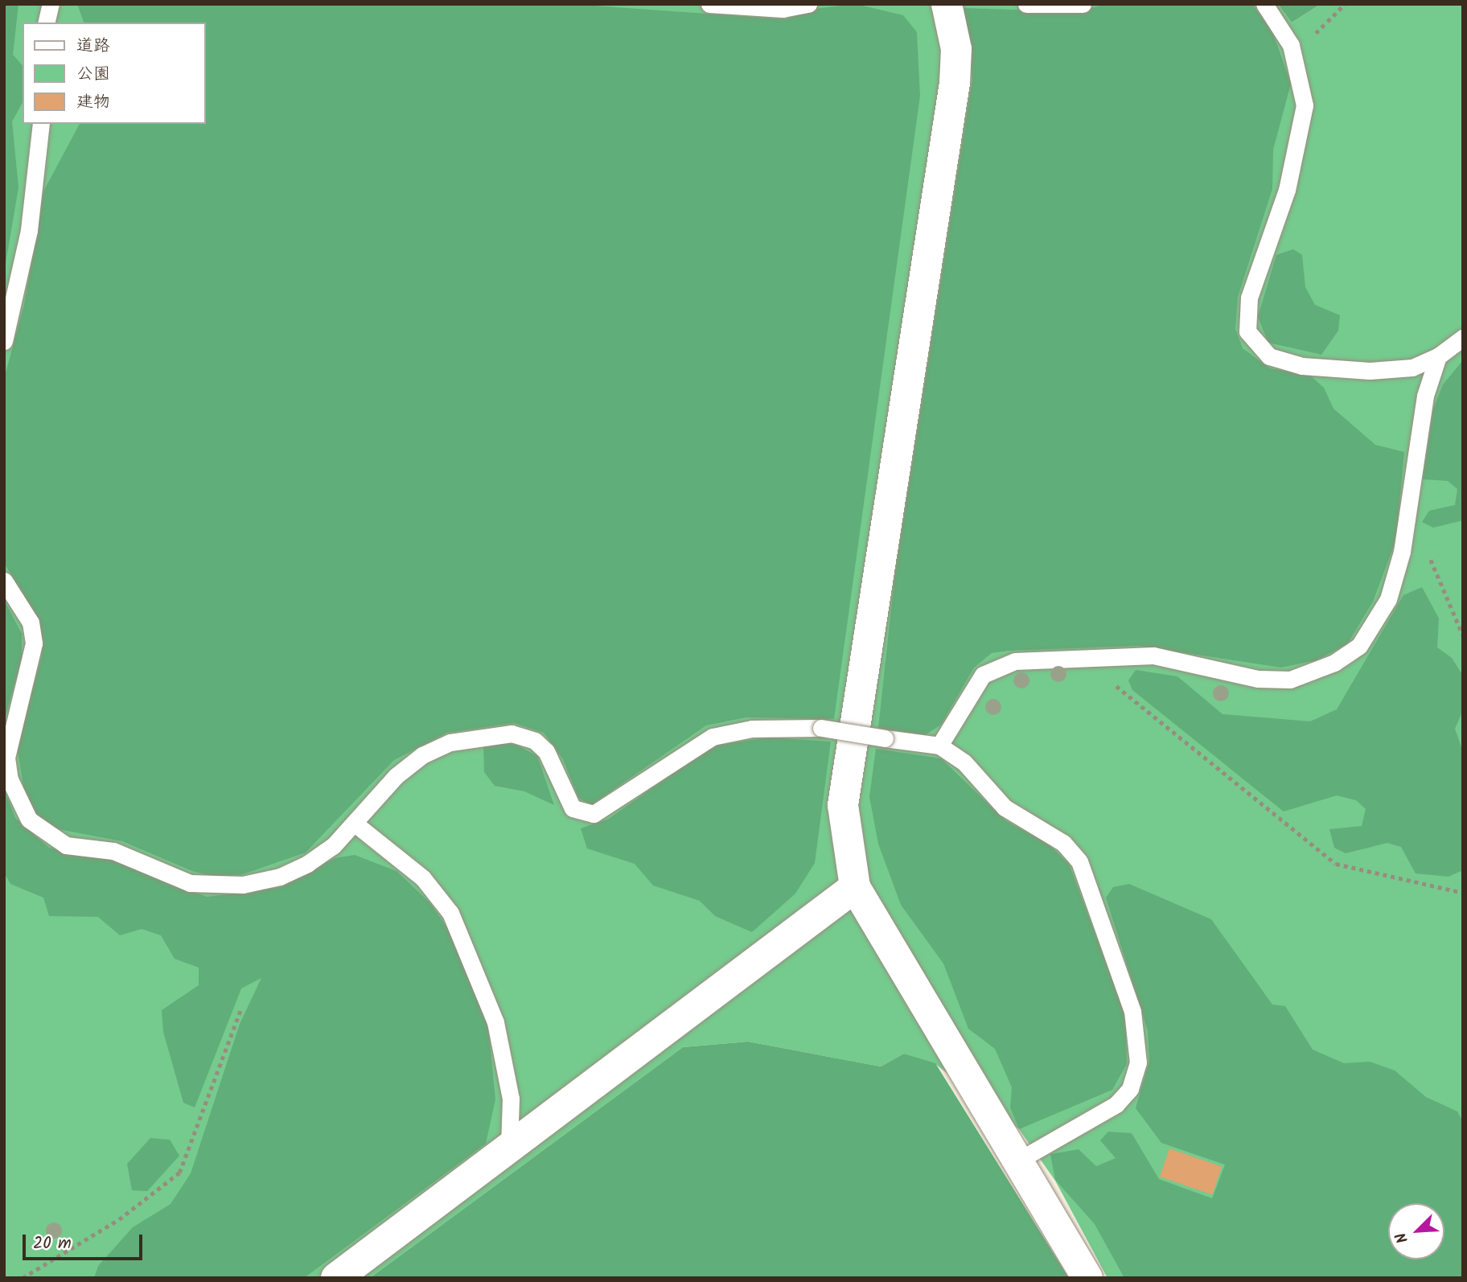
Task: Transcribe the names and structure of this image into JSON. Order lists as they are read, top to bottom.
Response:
{
  "legend": ["道路", "公園", "建物"],
  "scale_bar": "20 m",
  "north": "bottom left"
}
